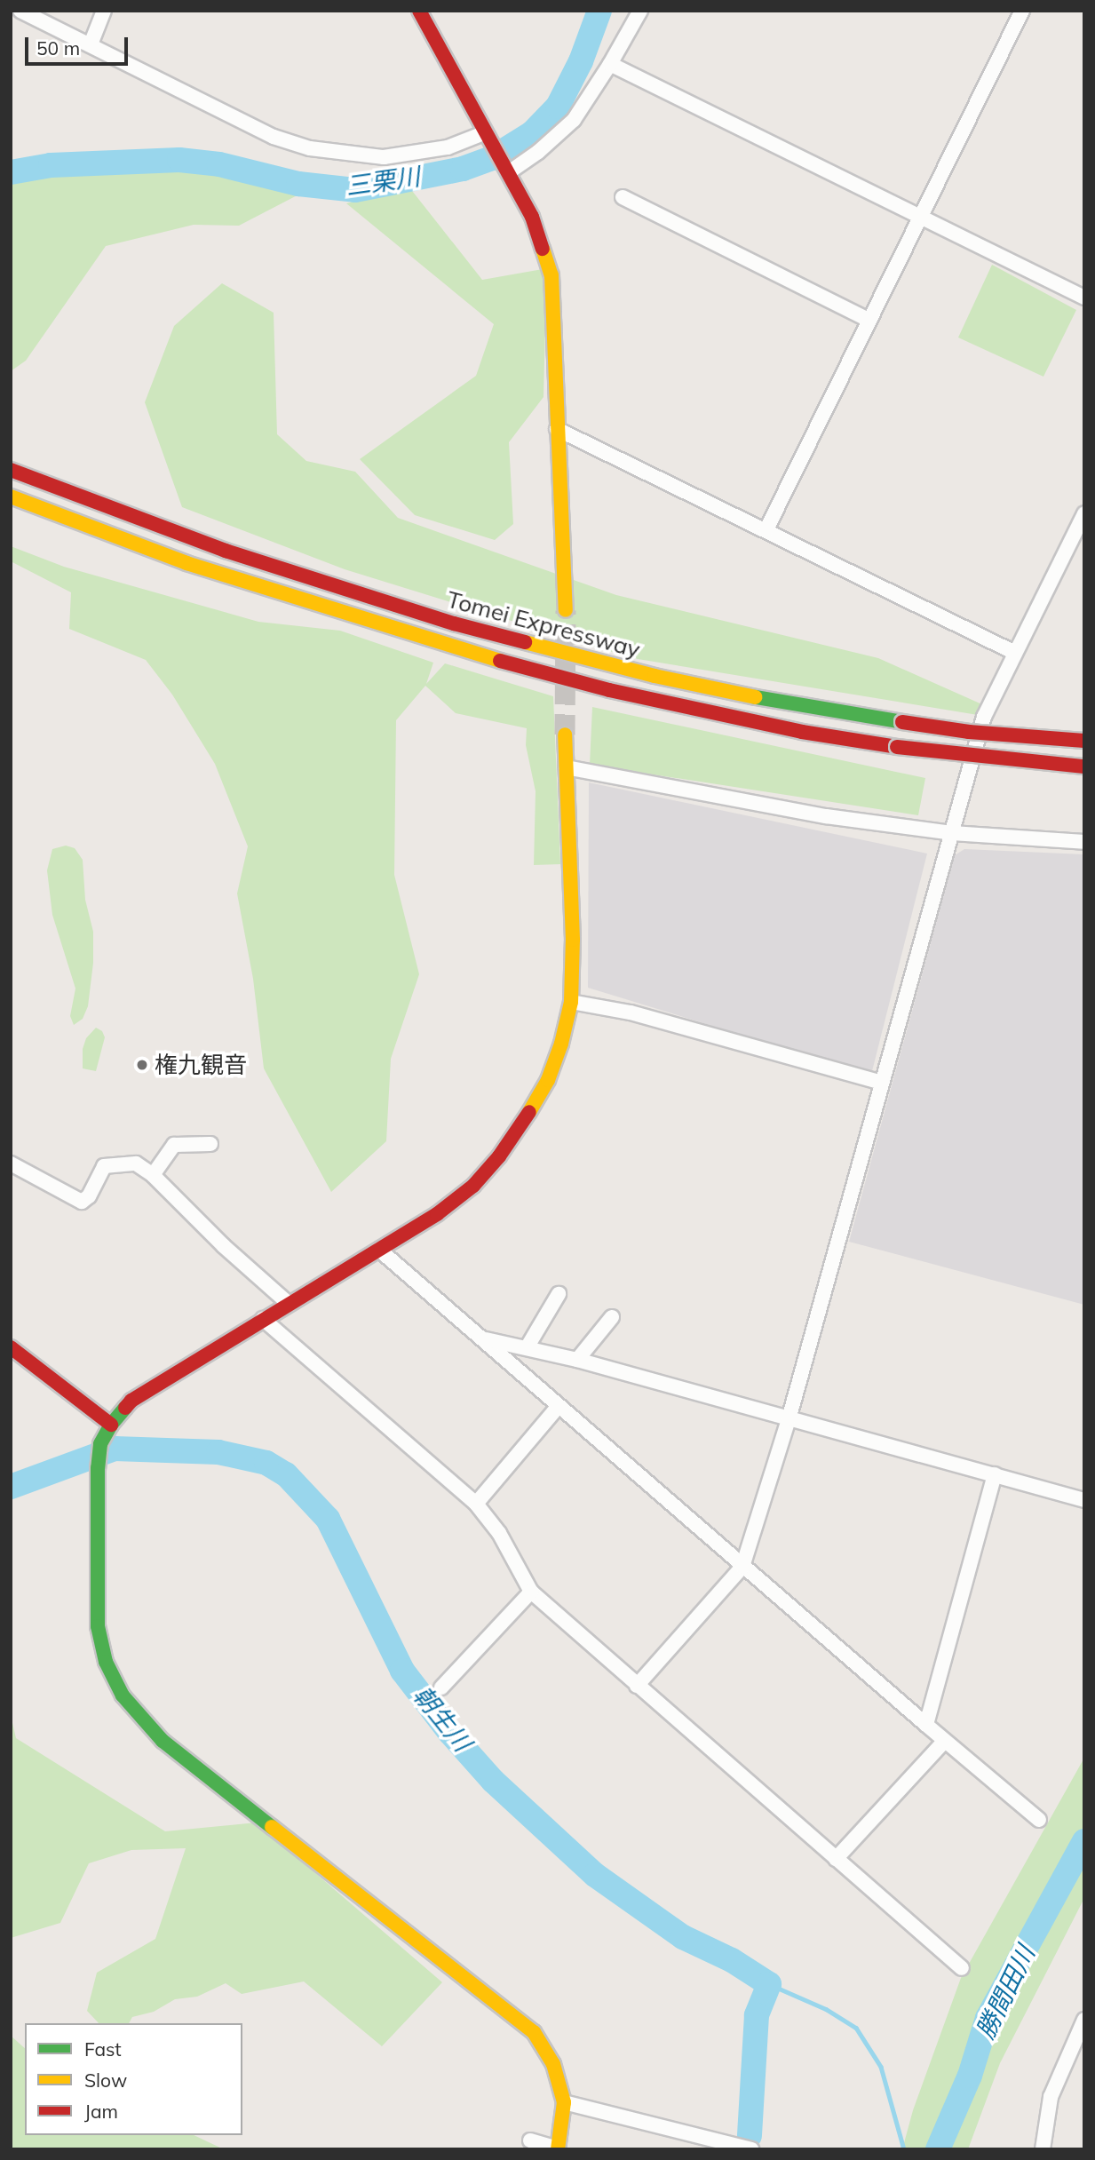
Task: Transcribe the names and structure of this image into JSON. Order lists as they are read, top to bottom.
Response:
{
  "streets": {
    "main road": ["Tomei Expressway"]
  },
  "water": ["三栗川", "朝生川", "勝間田川"],
  "places": ["権九観音"],
  "legend": ["Fast", "Slow", "Jam"],
  "scale_bar": "50 m"
}
